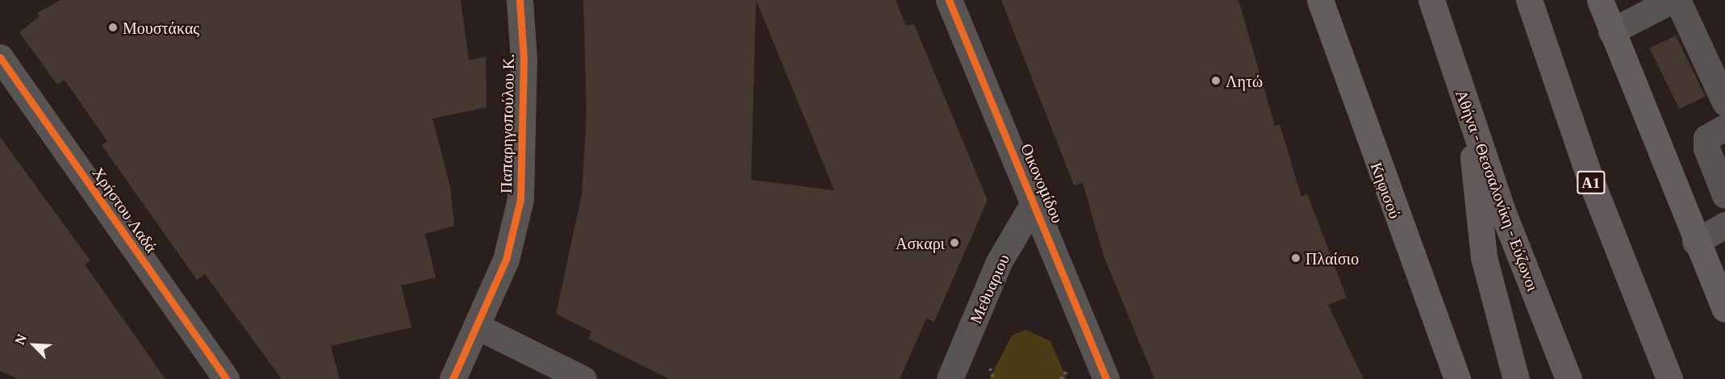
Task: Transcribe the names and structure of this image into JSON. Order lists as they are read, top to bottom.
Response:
{
  "streets": {
    "highway": ["Α1", "Αθήνα - Θεσσαλονίκη - Εύζωνοι"],
    "main road": ["Κηφισού"],
    "street": [
      "Παπαρηγοπούλου Κ.",
      "Οικονομίδου",
      "Χρήστου Λαδά",
      "Μεθυαριου"
    ]
  },
  "crossings": [
    ["Οικονομίδου", "Μεθυαριου"]
  ],
  "places": [
    "Μουστάκας",
    "Λητώ",
    "Ασκαρι",
    "Πλαίσιο"
  ],
  "north": "top left"
}
